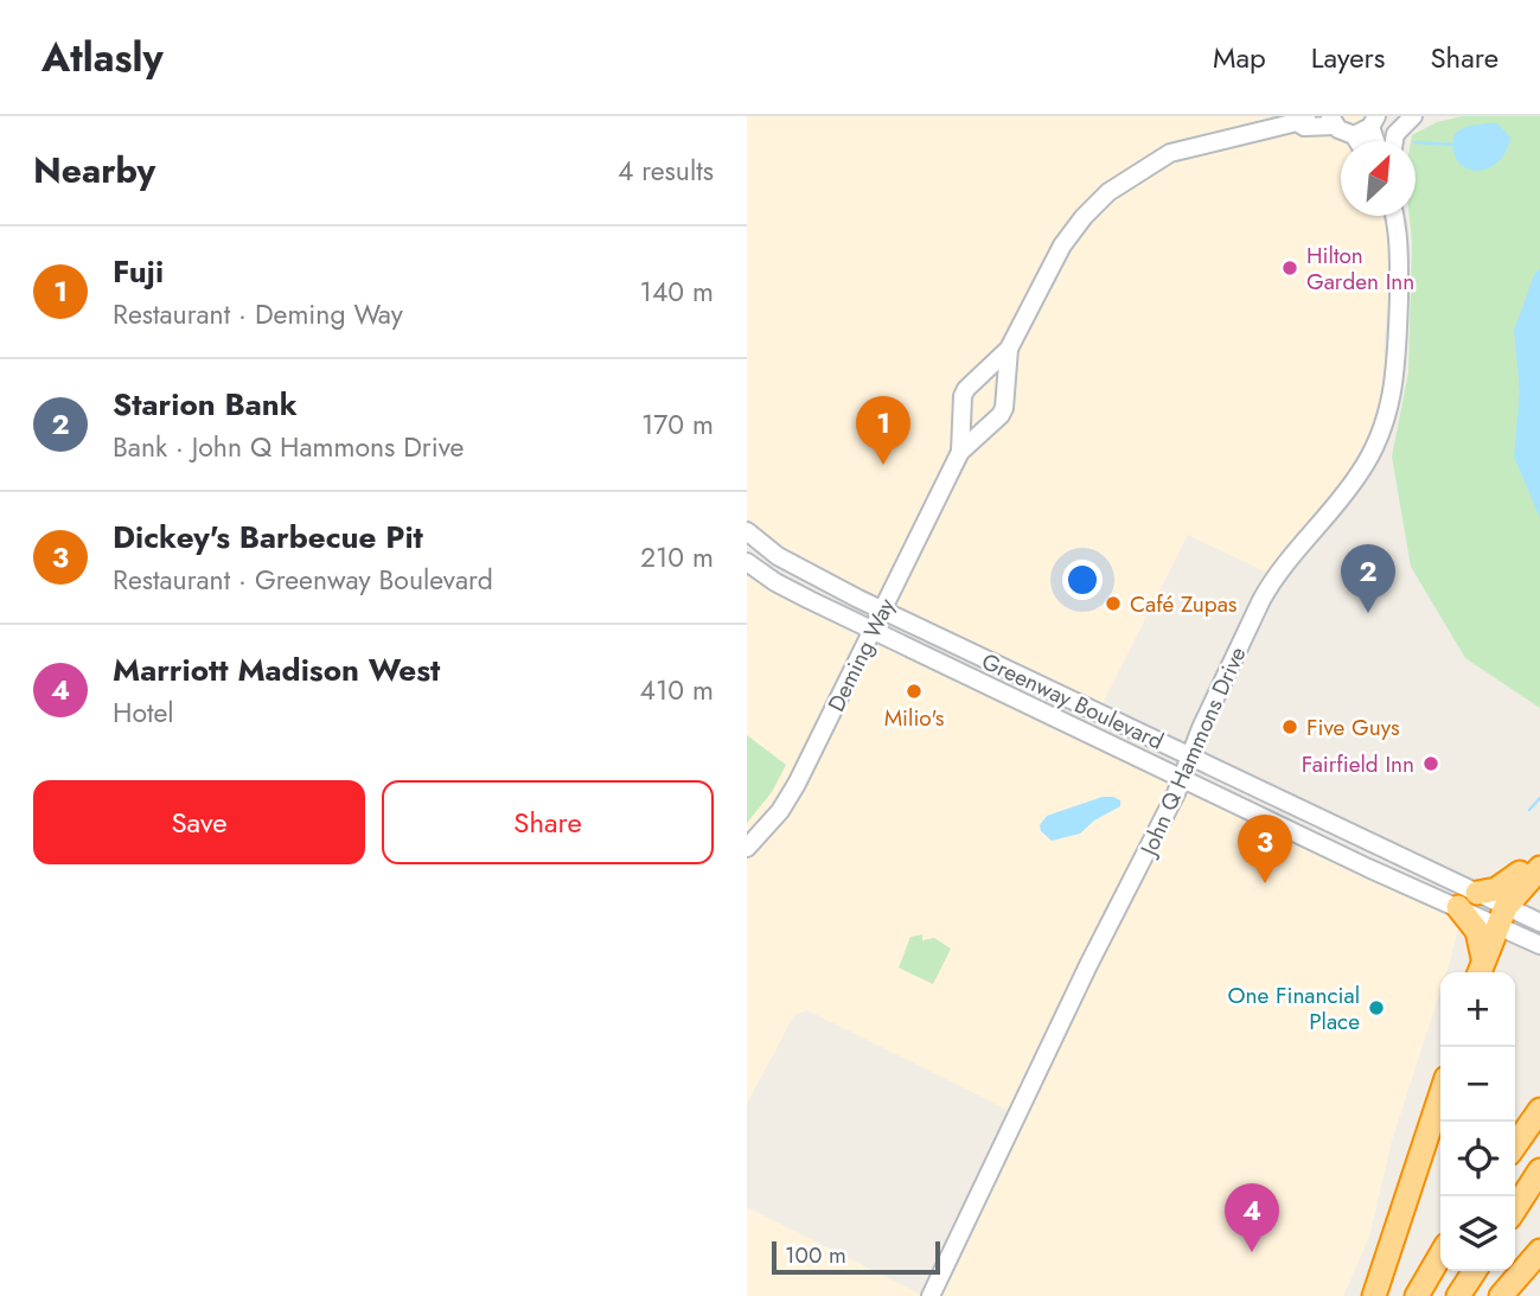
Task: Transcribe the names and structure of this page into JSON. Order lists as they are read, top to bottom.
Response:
{
  "streets": {
    "street": ["Deming Way", "Greenway Boulevard", "John Q Hammons Drive"]
  },
  "crossings": [
    ["Deming Way", "Greenway Boulevard"],
    ["Greenway Boulevard", "John Q Hammons Drive"]
  ],
  "places": [
    "Hilton Garden Inn",
    "Café Zupas",
    "Milio's",
    "Five Guys",
    "Fairfield Inn",
    "One Financial Place"
  ],
  "scale_bar": "100 m",
  "north": "top right",
  "page": {
    "header": "Atlasly",
    "nav": ["Map", "Layers", "Share"],
    "heading": ["Nearby", "4 results"],
    "list": [
      {
        "mark": "1",
        "name": "Fuji",
        "note": "Restaurant · Deming Way",
        "value": "140 m"
      },
      {
        "mark": "2",
        "name": "Starion Bank",
        "note": "Bank · John Q Hammons Drive",
        "value": "170 m"
      },
      {
        "mark": "3",
        "name": "Dickey's Barbecue Pit",
        "note": "Restaurant · Greenway Boulevard",
        "value": "210 m"
      },
      {
        "mark": "4",
        "name": "Marriott Madison West",
        "note": "Hotel",
        "value": "410 m"
      }
    ],
    "pins": [
      "1",
      "2",
      "3",
      "4"
    ],
    "buttons": ["Save", "Share"],
    "map_buttons": ["+", "−"],
    "scale": "100 m"
  }
}
